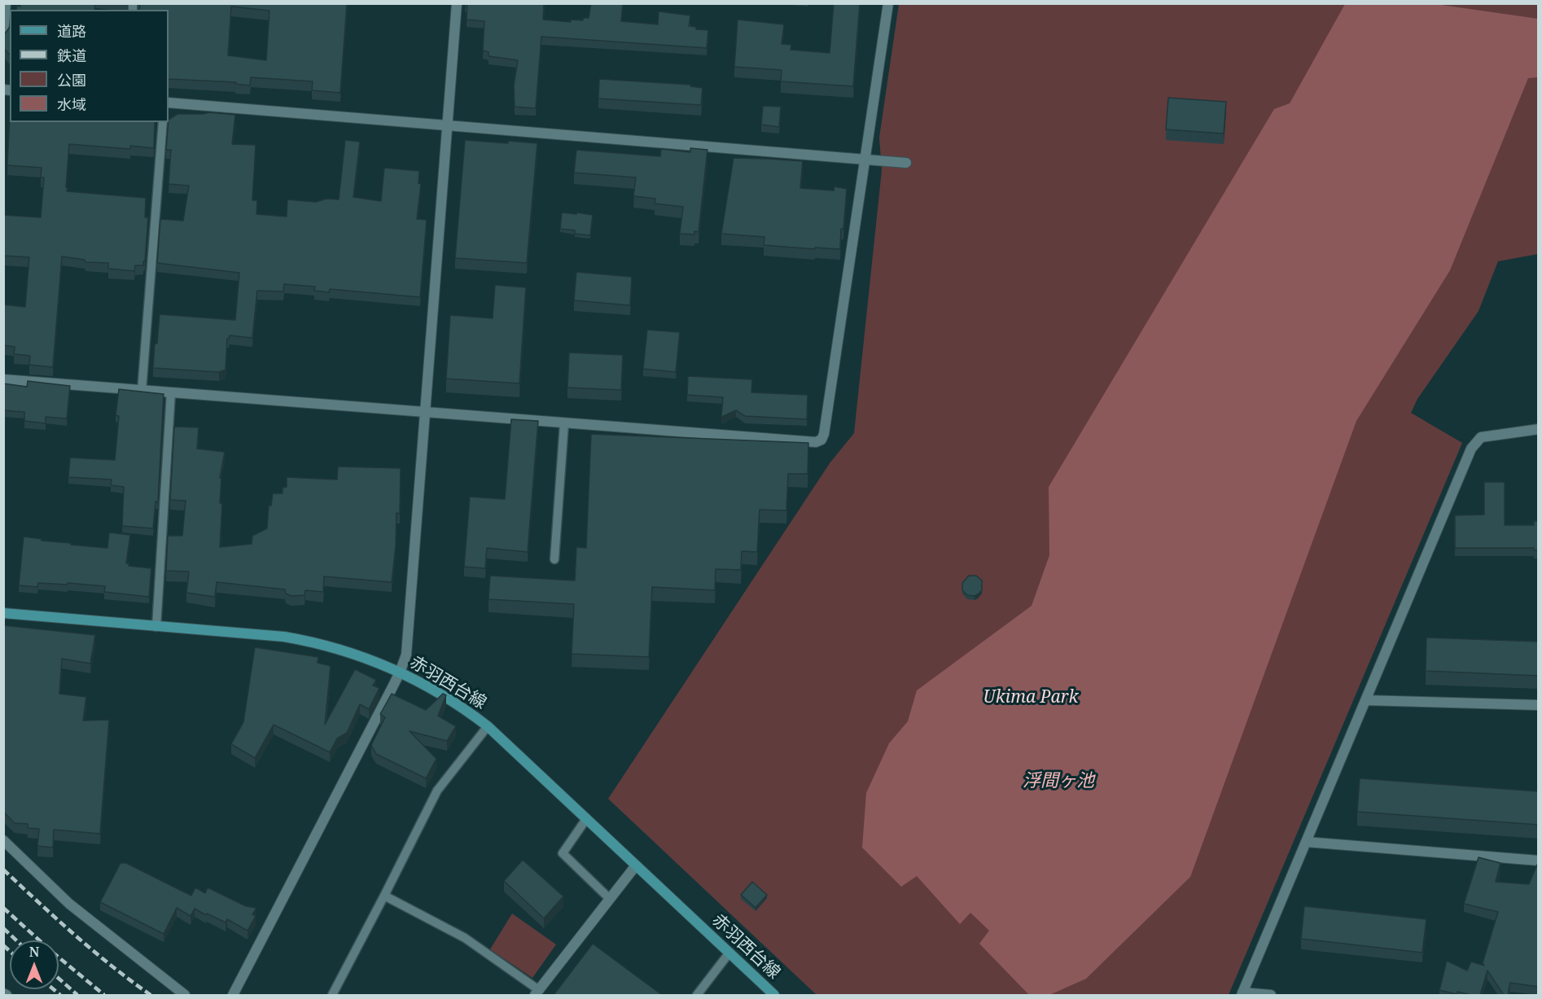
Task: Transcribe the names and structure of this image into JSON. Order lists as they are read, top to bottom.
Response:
{
  "streets": {
    "main road": ["赤羽西台線"]
  },
  "water": ["浮間ヶ池"],
  "parks": ["Ukima Park"],
  "legend": [
    "道路",
    "鉄道",
    "公園",
    "水域"
  ],
  "north": "top"
}
